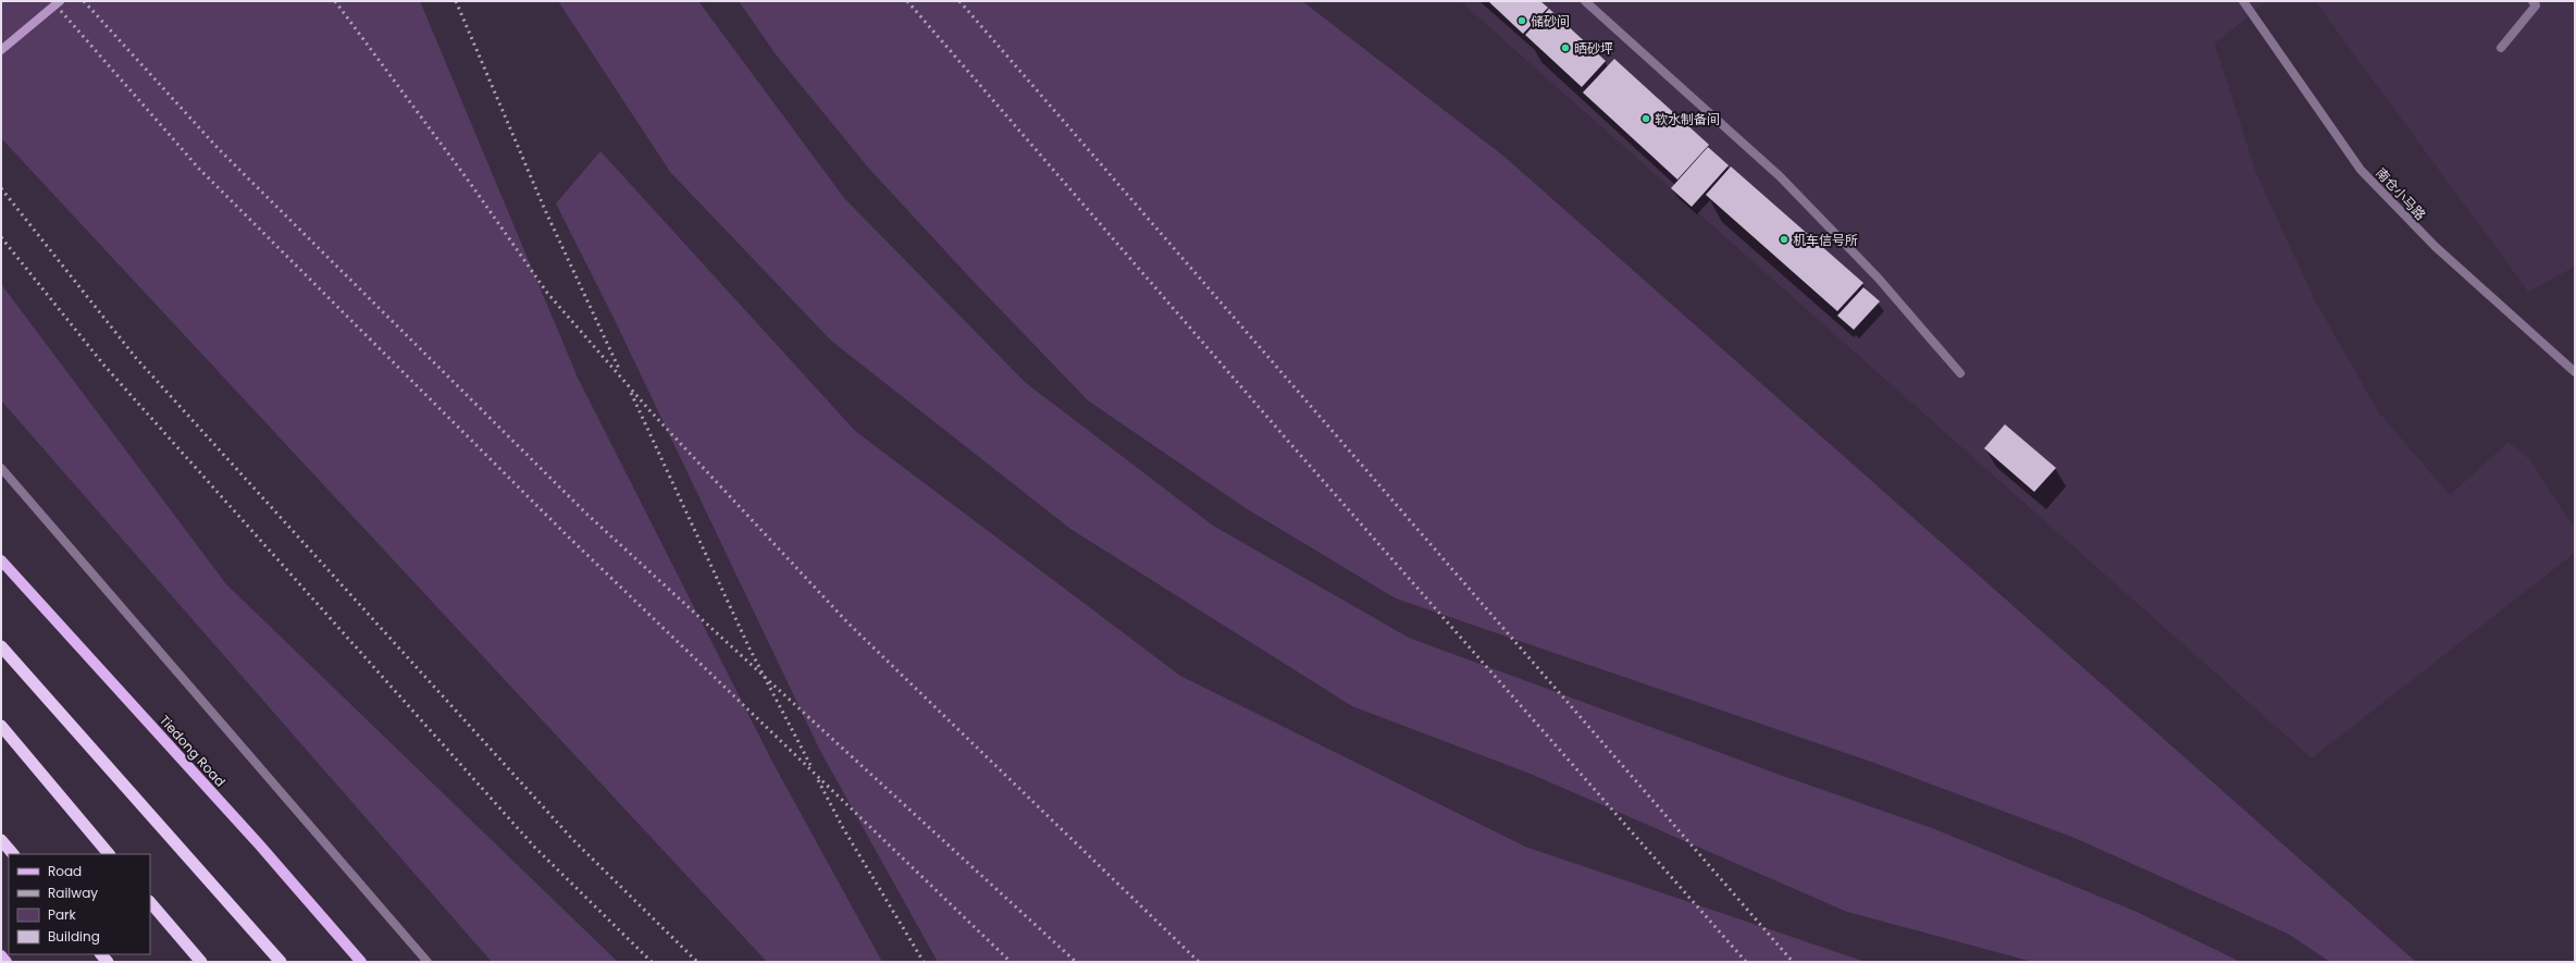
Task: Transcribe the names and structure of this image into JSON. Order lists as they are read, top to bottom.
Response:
{
  "streets": {
    "main road": ["Tiedong Road"],
    "street": ["南仓小马路"]
  },
  "places": [
    "储砂间",
    "晒砂坪",
    "软水制备间",
    "机车信号所"
  ],
  "legend": [
    "Road",
    "Railway",
    "Park",
    "Building"
  ]
}
